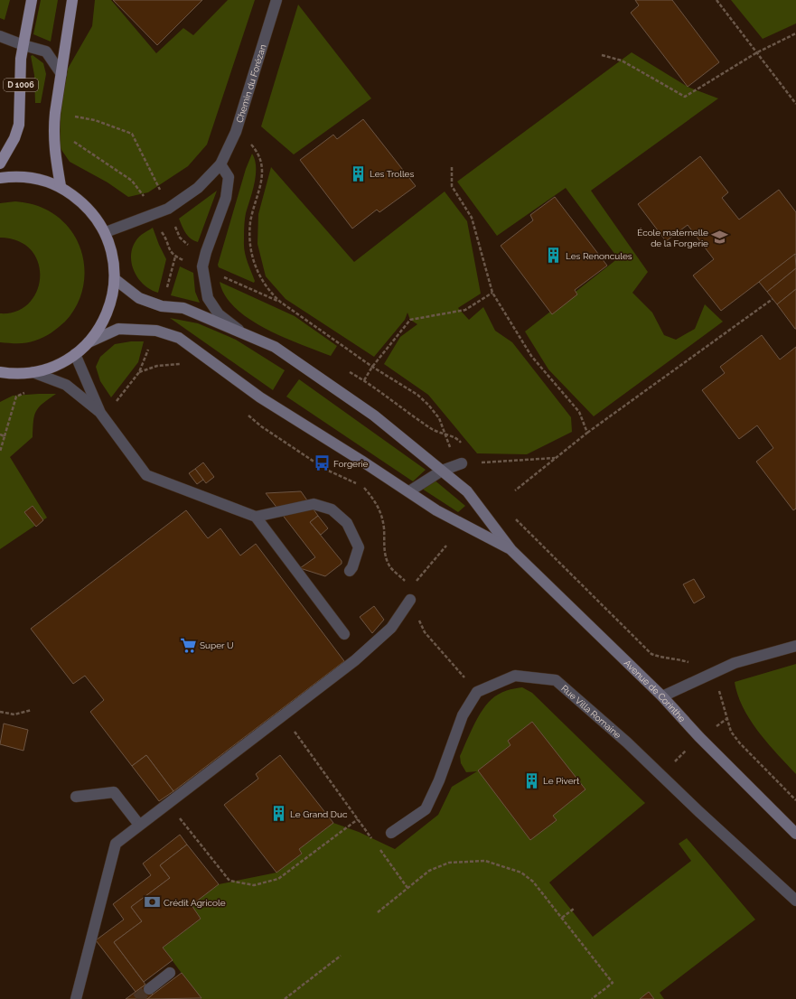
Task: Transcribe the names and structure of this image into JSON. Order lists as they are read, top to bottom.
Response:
{
  "streets": {
    "main road": ["D 1006", "Avenue de Corinthe"],
    "street": ["Chemin du Forézan", "Rue Villa Romaine"]
  },
  "places": {
    "building": [
      "Les Trolles",
      "Les Renoncules",
      "Le Pivert",
      "Le Grand Duc"
    ],
    "school or university": ["École maternelle de la Forgerie"],
    "bus stop": ["Forgerie"],
    "supermarket": ["Super U"],
    "bank": ["Crédit Agricole"]
  }
}
